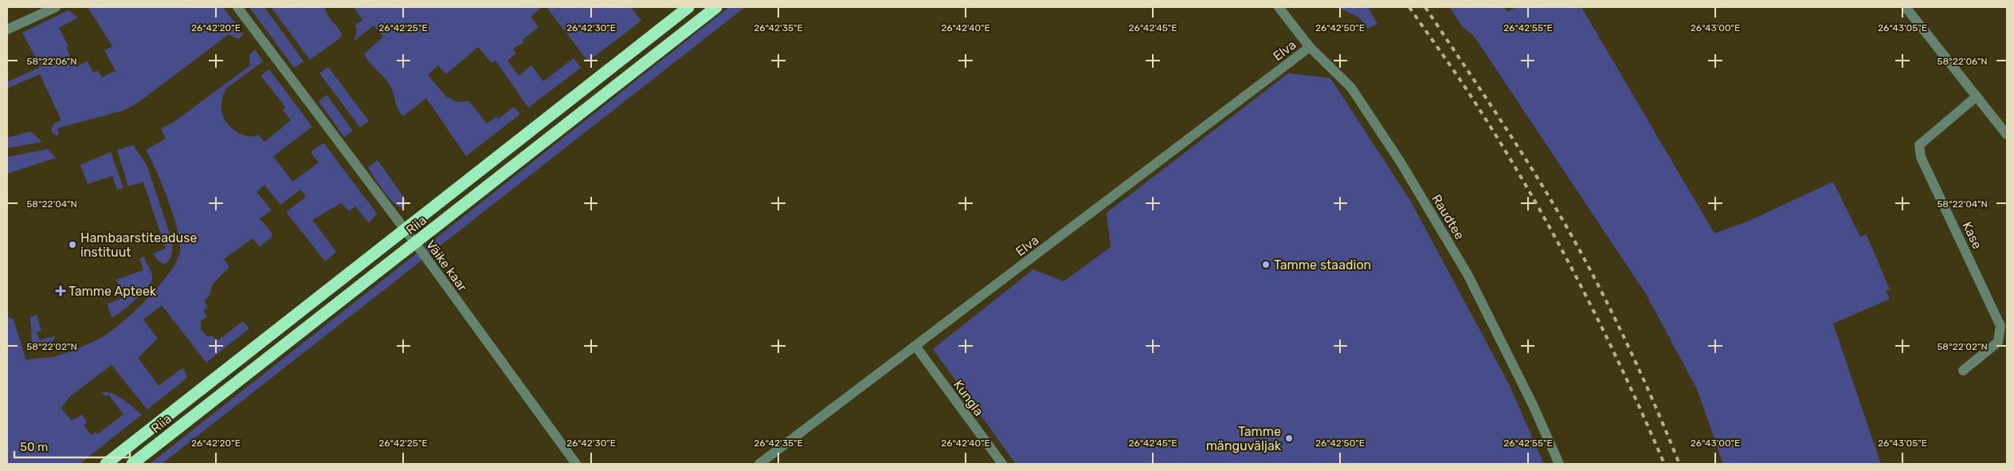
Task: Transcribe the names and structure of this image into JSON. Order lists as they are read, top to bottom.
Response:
{
  "streets": {
    "highway": ["Riia"],
    "street": [
      "Elva",
      "Raudtee",
      "Kase",
      "Väike kaar",
      "Kungla"
    ]
  },
  "crossings": [
    ["Elva", "Raudtee"],
    ["Elva", "Kungla"],
    ["Riia", "Väike kaar"]
  ],
  "places": {
    "other": ["Hambaarstiteaduse instituut", "Tamme staadion", "Tamme mänguväljak"],
    "health": ["Tamme Apteek"]
  },
  "scale_bar": "50 m",
  "coordinates": [
    "26°42'20\"E",
    "26°42'25\"E",
    "26°42'30\"E",
    "26°42'35\"E",
    "26°42'40\"E",
    "26°42'45\"E",
    "26°42'50\"E",
    "26°42'55\"E",
    "26°43'00\"E",
    "26°43'05\"E",
    "58°22'06\"N",
    "58°22'04\"N",
    "58°22'02\"N"
  ]
}
